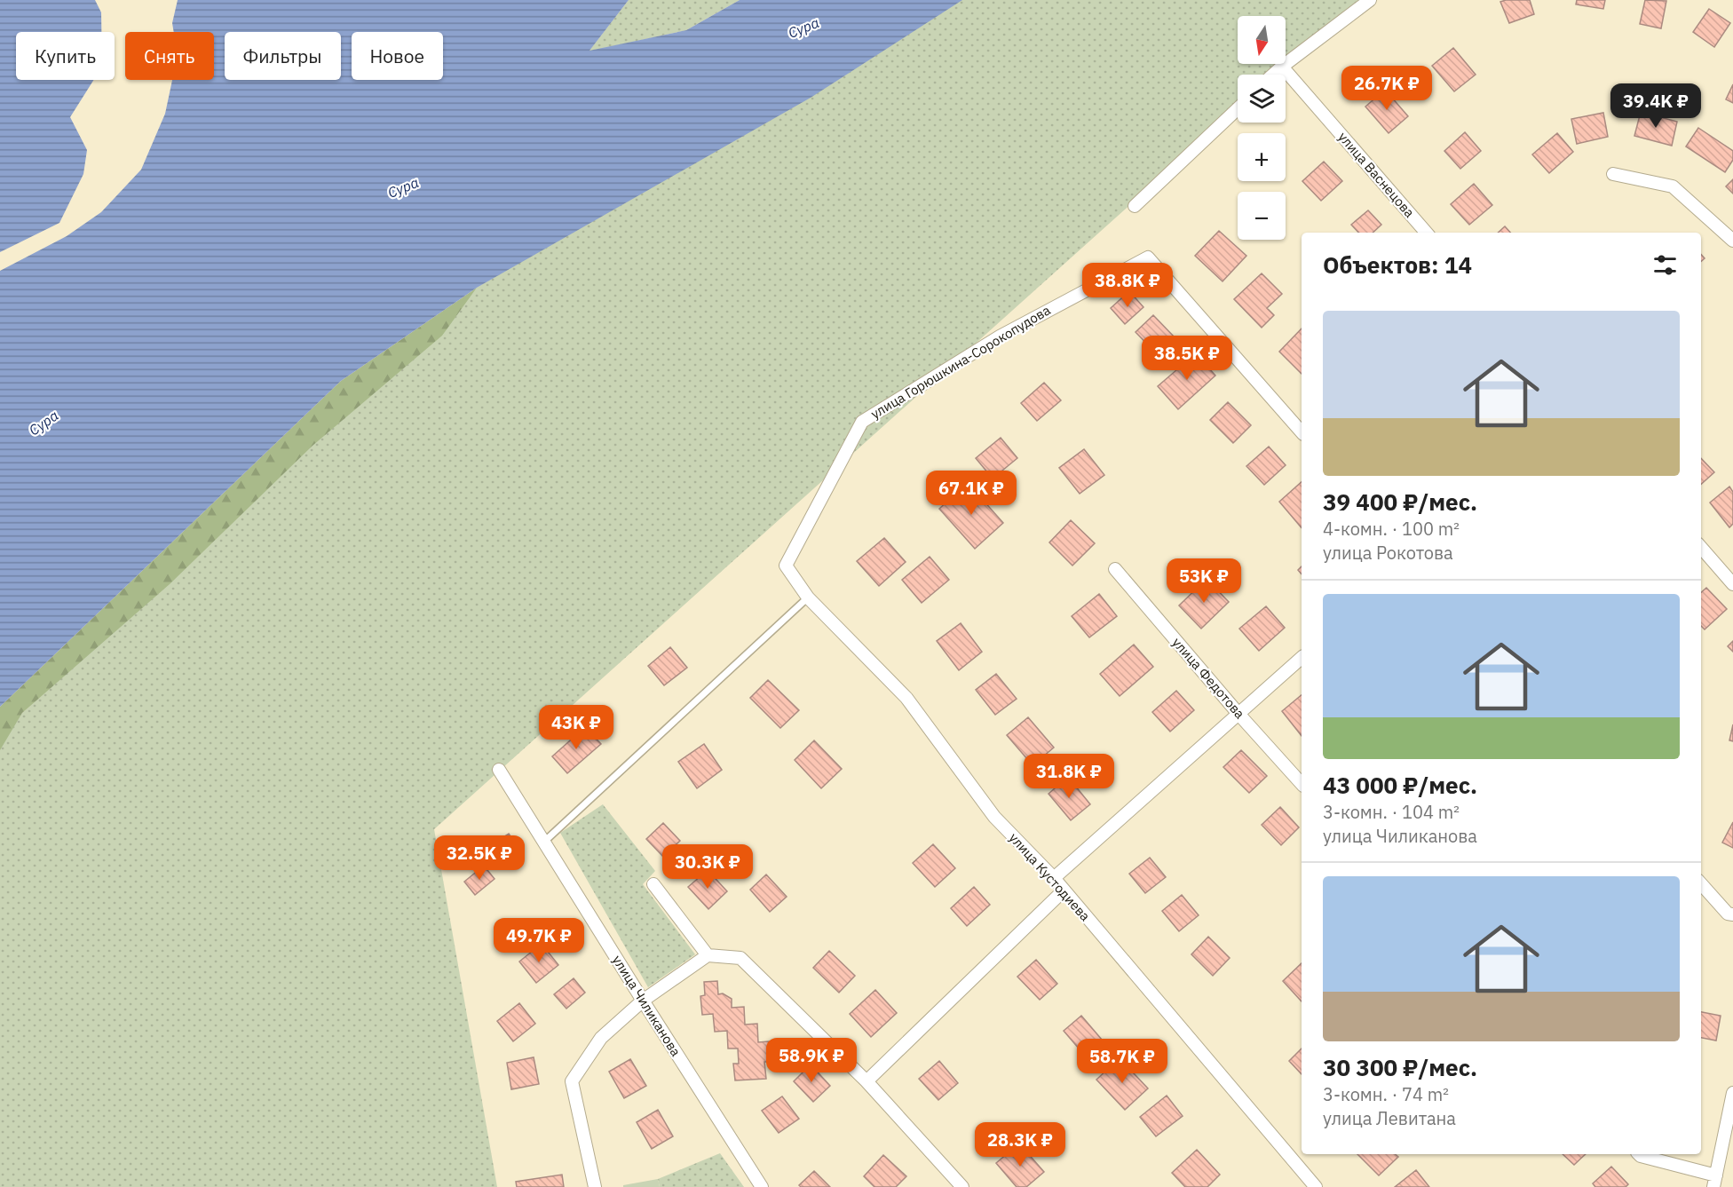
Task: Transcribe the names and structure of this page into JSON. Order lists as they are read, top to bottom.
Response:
{
  "streets": {
    "street": [
      "улица Васнецова",
      "улица Горюшкина-Сорокопудова",
      "улица Федотова",
      "улица Кустодиева",
      "улица Чиликанова"
    ]
  },
  "crossings": [
    ["улица Горюшкина-Сорокопудова", "улица Кустодиева"]
  ],
  "water": ["Сура"],
  "north": "bottom",
  "page": {
    "map_buttons": ["+", "−"],
    "chip": [
      "Купить",
      "Снять",
      "Фильтры",
      "Новое"
    ],
    "price": [
      "26.7K ₽",
      "39.4K ₽",
      "38.8K ₽",
      "38.5K ₽",
      "67.1K ₽",
      "53K ₽",
      "43K ₽",
      "31.8K ₽",
      "32.5K ₽",
      "30.3K ₽",
      "49.7K ₽",
      "58.9K ₽",
      "58.7K ₽",
      "28.3K ₽"
    ],
    "heading": "Объектов: 14",
    "list": [
      {
        "name": "39 400 ₽/мес.",
        "note": "4-комн. · 100 m² · улица Рокотова"
      },
      {
        "name": "43 000 ₽/мес.",
        "note": "3-комн. · 104 m² · улица Чиликанова"
      },
      {
        "name": "30 300 ₽/мес.",
        "note": "3-комн. · 74 m² · улица Левитана"
      }
    ]
  }
}
